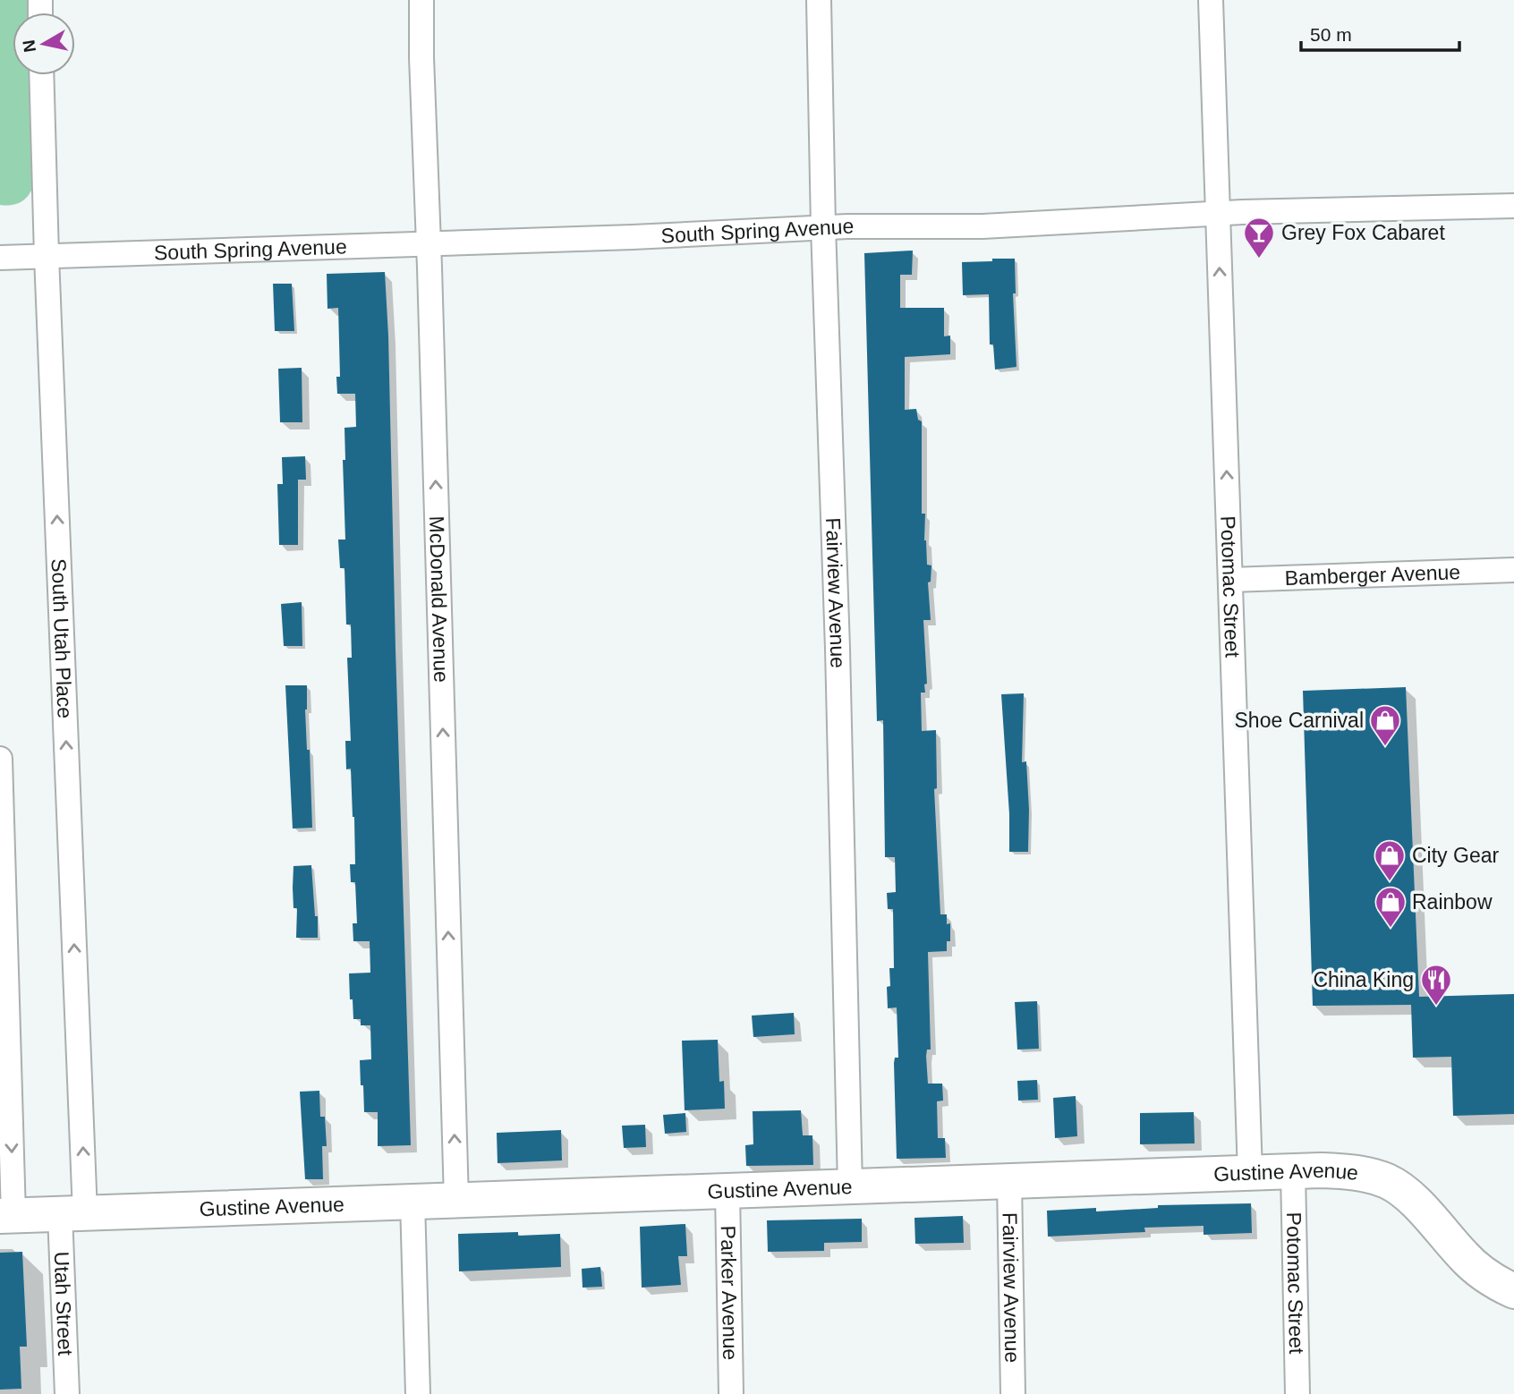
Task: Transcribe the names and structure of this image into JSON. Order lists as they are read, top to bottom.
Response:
{
  "streets": {
    "street": [
      "South Spring Avenue",
      "Bamberger Avenue",
      "Potomac Street",
      "Fairview Avenue",
      "McDonald Avenue",
      "South Utah Place",
      "Gustine Avenue",
      "Parker Avenue",
      "Utah Street"
    ]
  },
  "crossings": [
    ["South Spring Avenue", "Potomac Street"],
    ["South Spring Avenue", "Fairview Avenue"],
    ["South Spring Avenue", "McDonald Avenue"],
    ["South Spring Avenue", "South Utah Place"],
    ["Bamberger Avenue", "Potomac Street"],
    ["Potomac Street", "Gustine Avenue"],
    ["Fairview Avenue", "Gustine Avenue"],
    ["McDonald Avenue", "Gustine Avenue"],
    ["South Utah Place", "Gustine Avenue"],
    ["South Utah Place", "Utah Street"],
    ["Gustine Avenue", "Parker Avenue"],
    ["Gustine Avenue", "Utah Street"]
  ],
  "one_way": ["McDonald Avenue"],
  "places": {
    "bar": ["Grey Fox Cabaret"],
    "shop": ["Shoe Carnival", "City Gear", "Rainbow"],
    "restaurant": ["China King"]
  },
  "scale_bar": "50 m",
  "north": "left"
}
